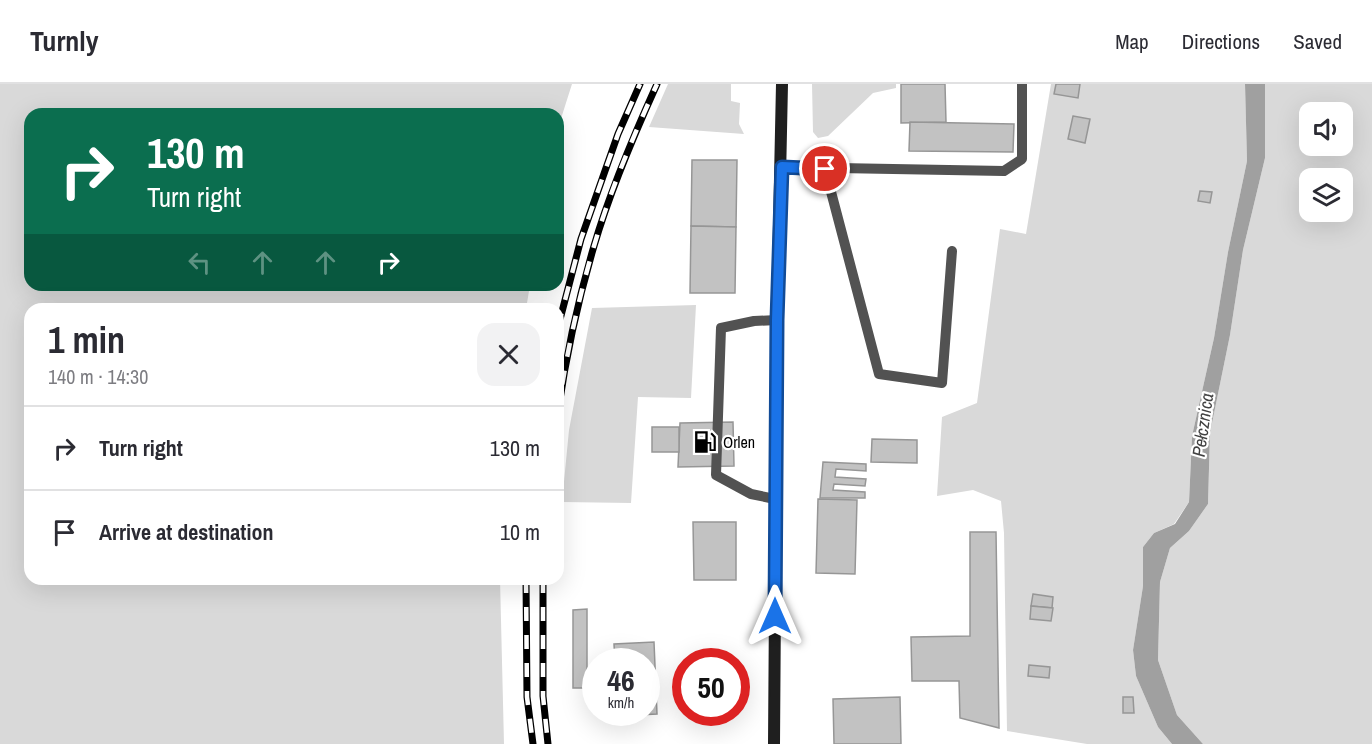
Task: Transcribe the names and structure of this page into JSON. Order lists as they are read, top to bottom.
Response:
{
  "water": ["Pełcznica"],
  "places": {
    "fuel station": ["Orlen"]
  },
  "page": {
    "header": "Turnly",
    "nav": ["Map", "Directions", "Saved"],
    "turn": ["130 m", "Turn right"],
    "heading": ["1 min", "140 m · 14:30"],
    "list": [
      {
        "name": "Turn right",
        "value": "130 m"
      },
      {
        "name": "Arrive at destination",
        "value": "10 m"
      }
    ],
    "speed": "46 km/h",
    "limit": "50"
  }
}
